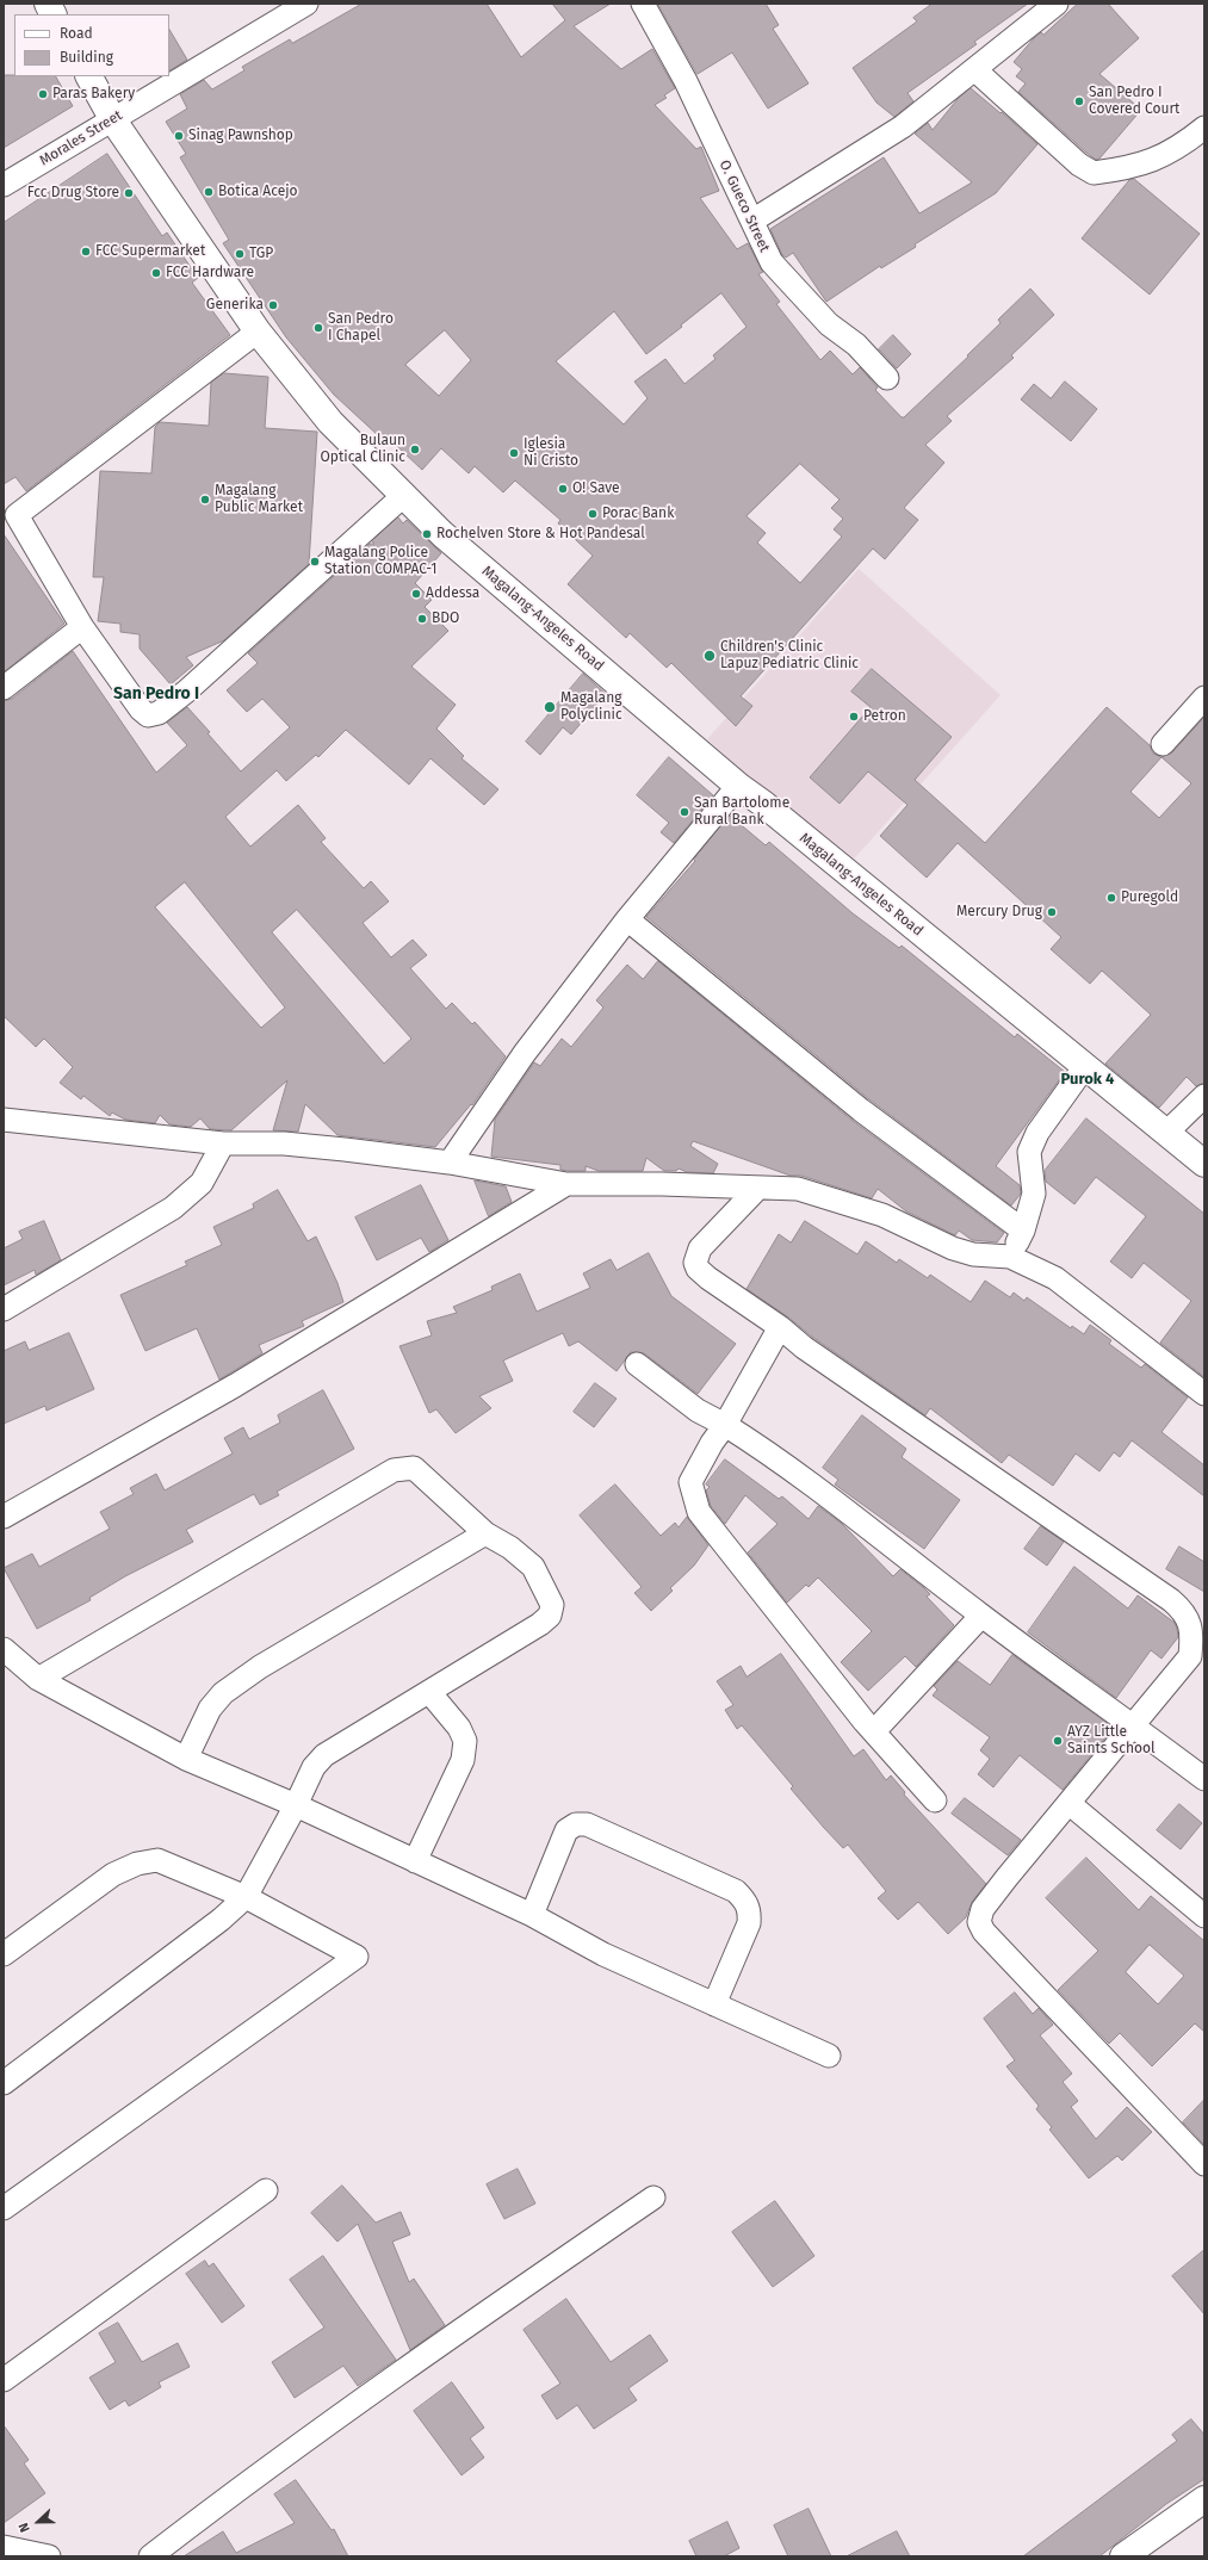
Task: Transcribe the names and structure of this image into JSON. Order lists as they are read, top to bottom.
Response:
{
  "streets": {
    "main road": ["Magalang-Angeles Road"],
    "street": ["Morales Street", "O. Gueco Street"]
  },
  "crossings": [
    ["Morales Street", "Magalang-Angeles Road"]
  ],
  "districts": ["San Pedro I", "Purok 4"],
  "places": [
    "Paras Bakery",
    "San Pedro I Covered Court",
    "Sinag Pawnshop",
    "Botica Acejo",
    "Fcc Drug Store",
    "FCC Supermarket",
    "TGP",
    "FCC Hardware",
    "Generika",
    "San Pedro I Chapel",
    "Bulaun Optical Clinic",
    "Iglesia Ni Cristo",
    "O! Save",
    "Magalang Public Market",
    "Porac Bank",
    "Rochelven Store & Hot Pandesal",
    "Magalang Police Station COMPAC-1",
    "Addessa",
    "BDO",
    "Children's Clinic Lapuz Pediatric Clinic",
    "Magalang Polyclinic",
    "Petron",
    "San Bartolome Rural Bank",
    "Puregold",
    "Mercury Drug",
    "AYZ Little Saints School"
  ],
  "legend": ["Road", "Building"],
  "north": "left"
}
